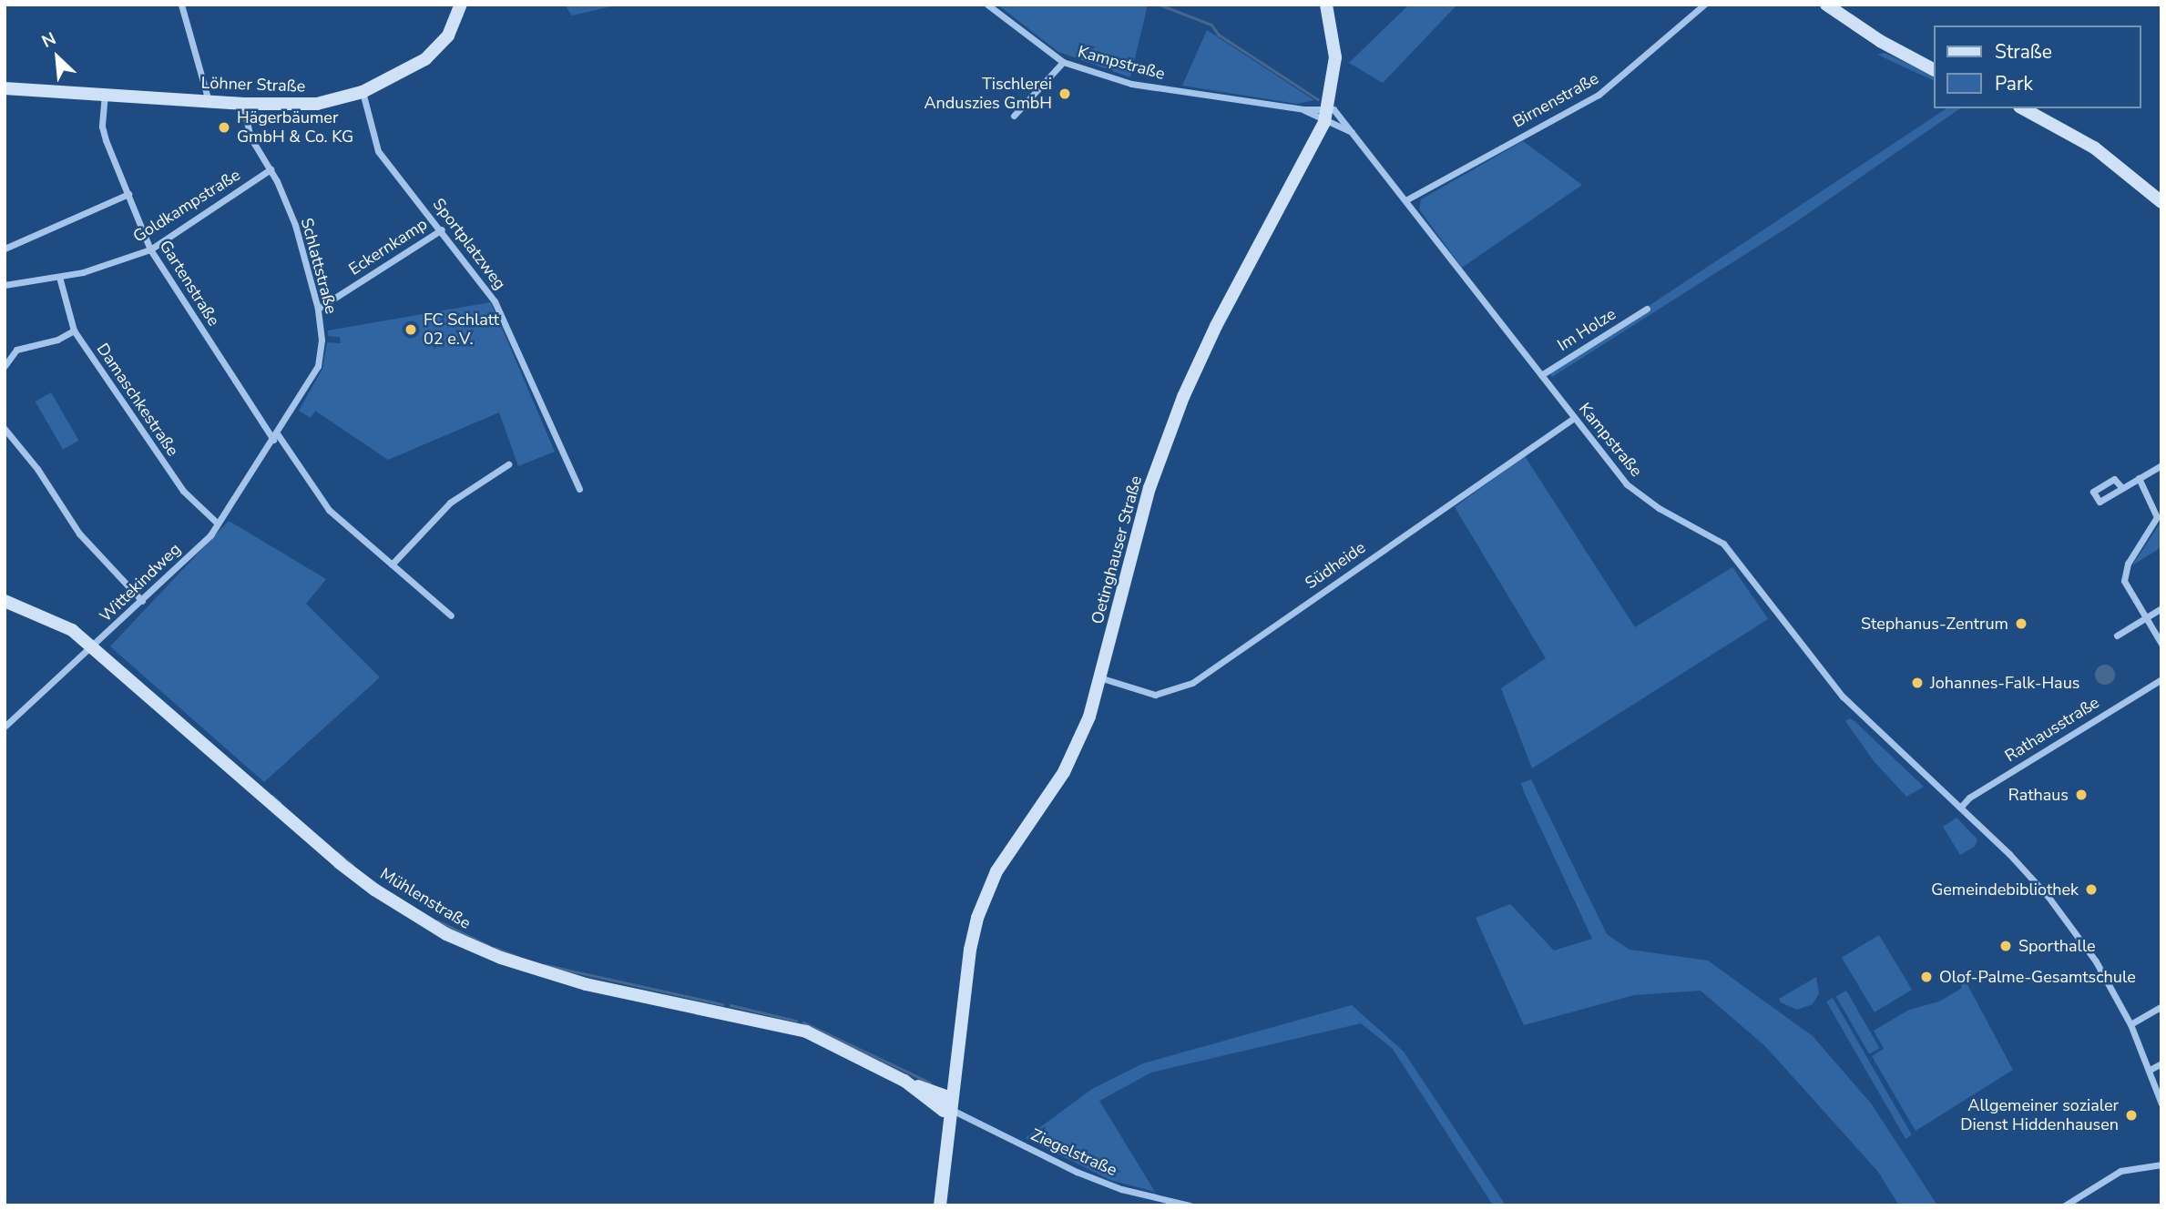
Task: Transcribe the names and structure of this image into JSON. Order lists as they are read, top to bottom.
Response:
{
  "streets": {
    "street": [
      "Kampstraße",
      "Löhner Straße",
      "Birnenstraße",
      "Goldkampstraße",
      "Sportplatzweg",
      "Eckernkamp",
      "Schlattstraße",
      "Gartenstraße",
      "Im Holze",
      "Damaschkestraße",
      "Oetinghauser Straße",
      "Südheide",
      "Wittekindweg",
      "Rathausstraße",
      "Mühlenstraße",
      "Ziegelstraße"
    ]
  },
  "crossings": [
    ["Kampstraße", "Birnenstraße"],
    ["Kampstraße", "Im Holze"],
    ["Kampstraße", "Oetinghauser Straße"],
    ["Kampstraße", "Südheide"],
    ["Kampstraße", "Rathausstraße"],
    ["Löhner Straße", "Sportplatzweg"],
    ["Löhner Straße", "Schlattstraße"],
    ["Löhner Straße", "Gartenstraße"],
    ["Goldkampstraße", "Schlattstraße"],
    ["Goldkampstraße", "Gartenstraße"],
    ["Goldkampstraße", "Damaschkestraße"],
    ["Sportplatzweg", "Eckernkamp"],
    ["Eckernkamp", "Schlattstraße"],
    ["Schlattstraße", "Gartenstraße"],
    ["Schlattstraße", "Wittekindweg"],
    ["Gartenstraße", "Wittekindweg"],
    ["Damaschkestraße", "Wittekindweg"],
    ["Oetinghauser Straße", "Südheide"],
    ["Oetinghauser Straße", "Mühlenstraße"],
    ["Oetinghauser Straße", "Ziegelstraße"],
    ["Wittekindweg", "Mühlenstraße"],
    ["Mühlenstraße", "Ziegelstraße"]
  ],
  "places": [
    "Tischlerei Anduszies GmbH",
    "Hägerbäumer GmbH & Co. KG",
    "FC Schlatt 02 e.V.",
    "Stephanus-Zentrum",
    "Johannes-Falk-Haus",
    "Rathaus",
    "Gemeindebibliothek",
    "Sporthalle",
    "Olof-Palme-Gesamtschule",
    "Allgemeiner sozialer Dienst Hiddenhausen"
  ],
  "legend": ["Straße", "Park"],
  "north": "top left"
}
